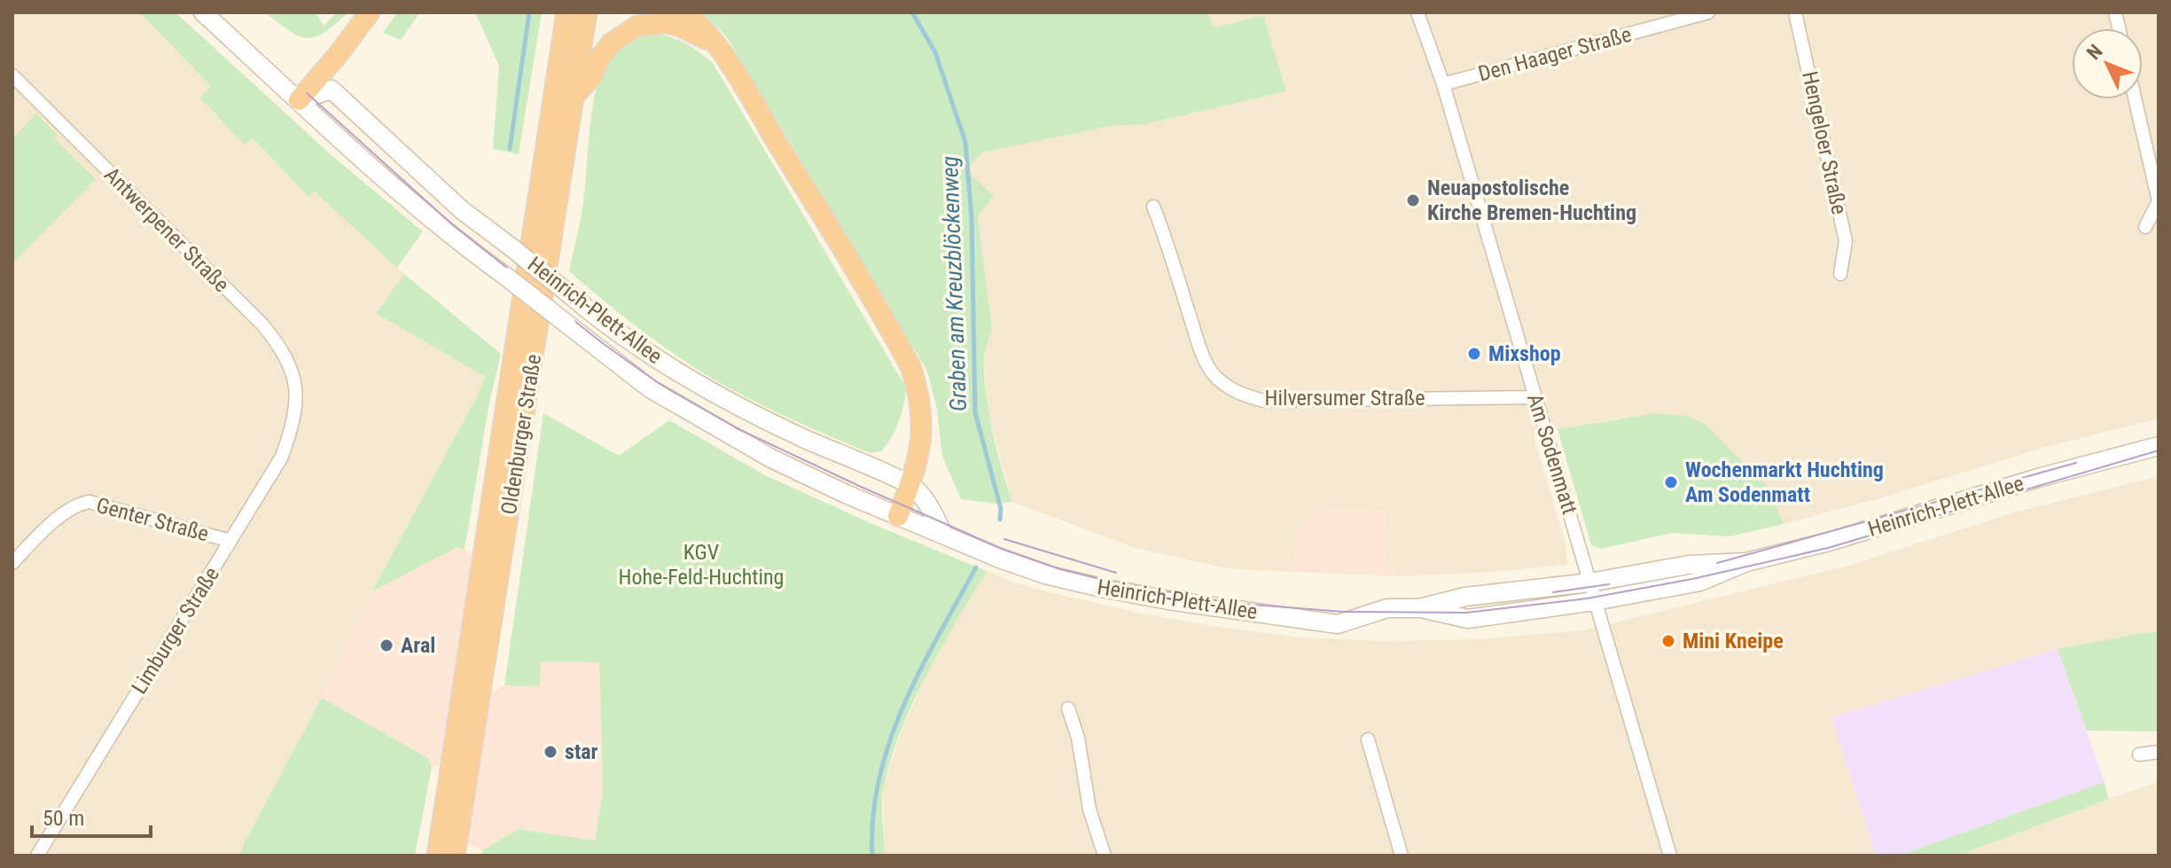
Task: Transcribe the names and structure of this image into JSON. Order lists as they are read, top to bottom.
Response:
{
  "streets": {
    "highway": ["Oldenburger Straße"],
    "main road": ["Heinrich-Plett-Allee"],
    "street": [
      "Den Haager Straße",
      "Hengeloer Straße",
      "Antwerpener Straße",
      "Hilversumer Straße",
      "Am Sodenmatt",
      "Genter Straße",
      "Limburger Straße"
    ]
  },
  "crossings": [
    ["Den Haager Straße", "Am Sodenmatt"],
    ["Antwerpener Straße", "Limburger Straße"],
    ["Heinrich-Plett-Allee", "Am Sodenmatt"],
    ["Hilversumer Straße", "Am Sodenmatt"],
    ["Genter Straße", "Limburger Straße"]
  ],
  "water": ["Graben am Kreuzblöckenweg"],
  "parks": ["KGV Hohe-Feld-Huchting"],
  "places": [
    "Neuapostolische Kirche Bremen-Huchting",
    "Mixshop",
    "Wochenmarkt Huchting Am Sodenmatt",
    "Mini Kneipe",
    "Aral",
    "star"
  ],
  "scale_bar": "50 m",
  "north": "top left"
}
